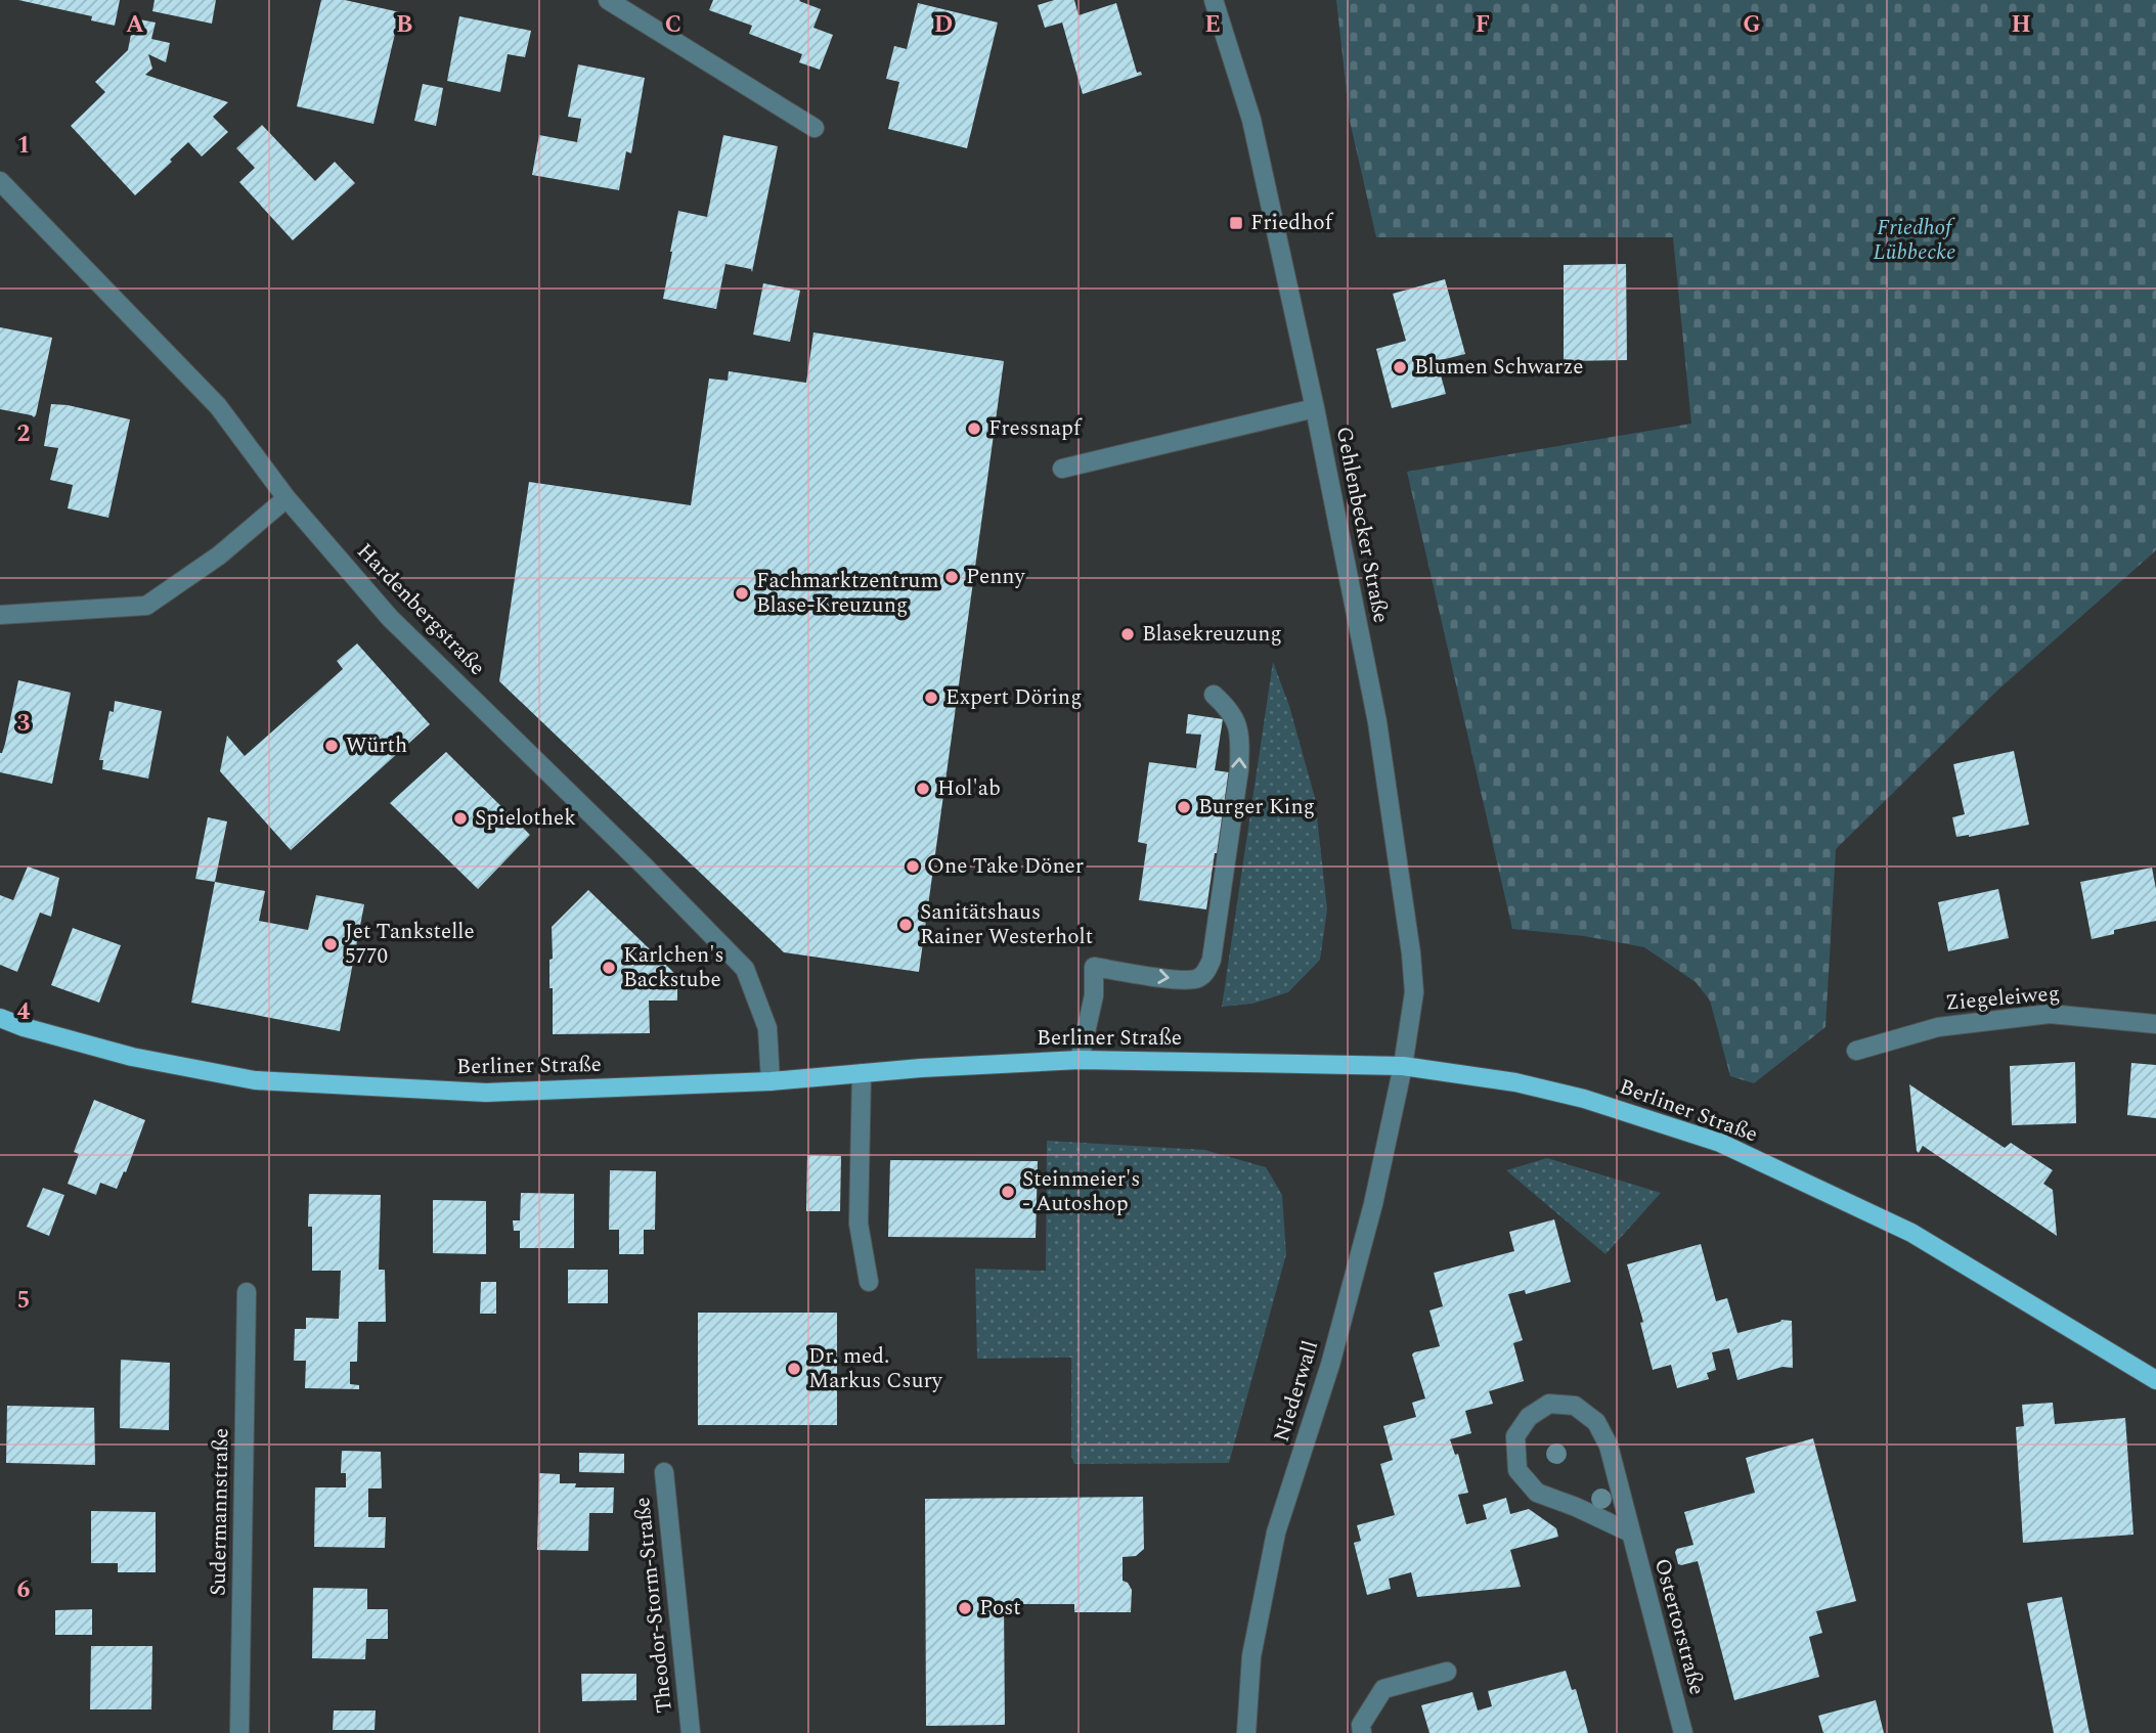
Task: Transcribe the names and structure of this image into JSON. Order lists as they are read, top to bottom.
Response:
{
  "streets": {
    "main road": ["Berliner Straße"],
    "street": [
      "Gehlenbecker Straße",
      "Hardenbergstraße",
      "Ziegeleiweg",
      "Niederwall",
      "Sudermannstraße",
      "Theodor-Storm-Straße",
      "Ostertorstraße"
    ]
  },
  "crossings": [
    ["Gehlenbecker Straße", "Berliner Straße"],
    ["Gehlenbecker Straße", "Niederwall"],
    ["Hardenbergstraße", "Berliner Straße"],
    ["Berliner Straße", "Niederwall"]
  ],
  "parks": ["Friedhof Lübbecke"],
  "places": {
    "transit": ["Friedhof"],
    "other": [
      "Blumen Schwarze",
      "Fressnapf",
      "Penny",
      "Fachmarktzentrum Blase-Kreuzung",
      "Blasekreuzung",
      "Expert Döring",
      "Würth",
      "Hol'ab",
      "Burger King",
      "Spielothek",
      "One Take Döner",
      "Sanitätshaus Rainer Westerholt",
      "Jet Tankstelle 5770",
      "Karlchen's Backstube",
      "Steinmeier's - Autoshop",
      "Dr. med. Markus Csury",
      "Post"
    ]
  },
  "grid": {
    "columns": [
      "A",
      "B",
      "C",
      "D",
      "E",
      "F",
      "G",
      "H"
    ],
    "rows": [
      "1",
      "2",
      "3",
      "4",
      "5",
      "6"
    ]
  }
}
